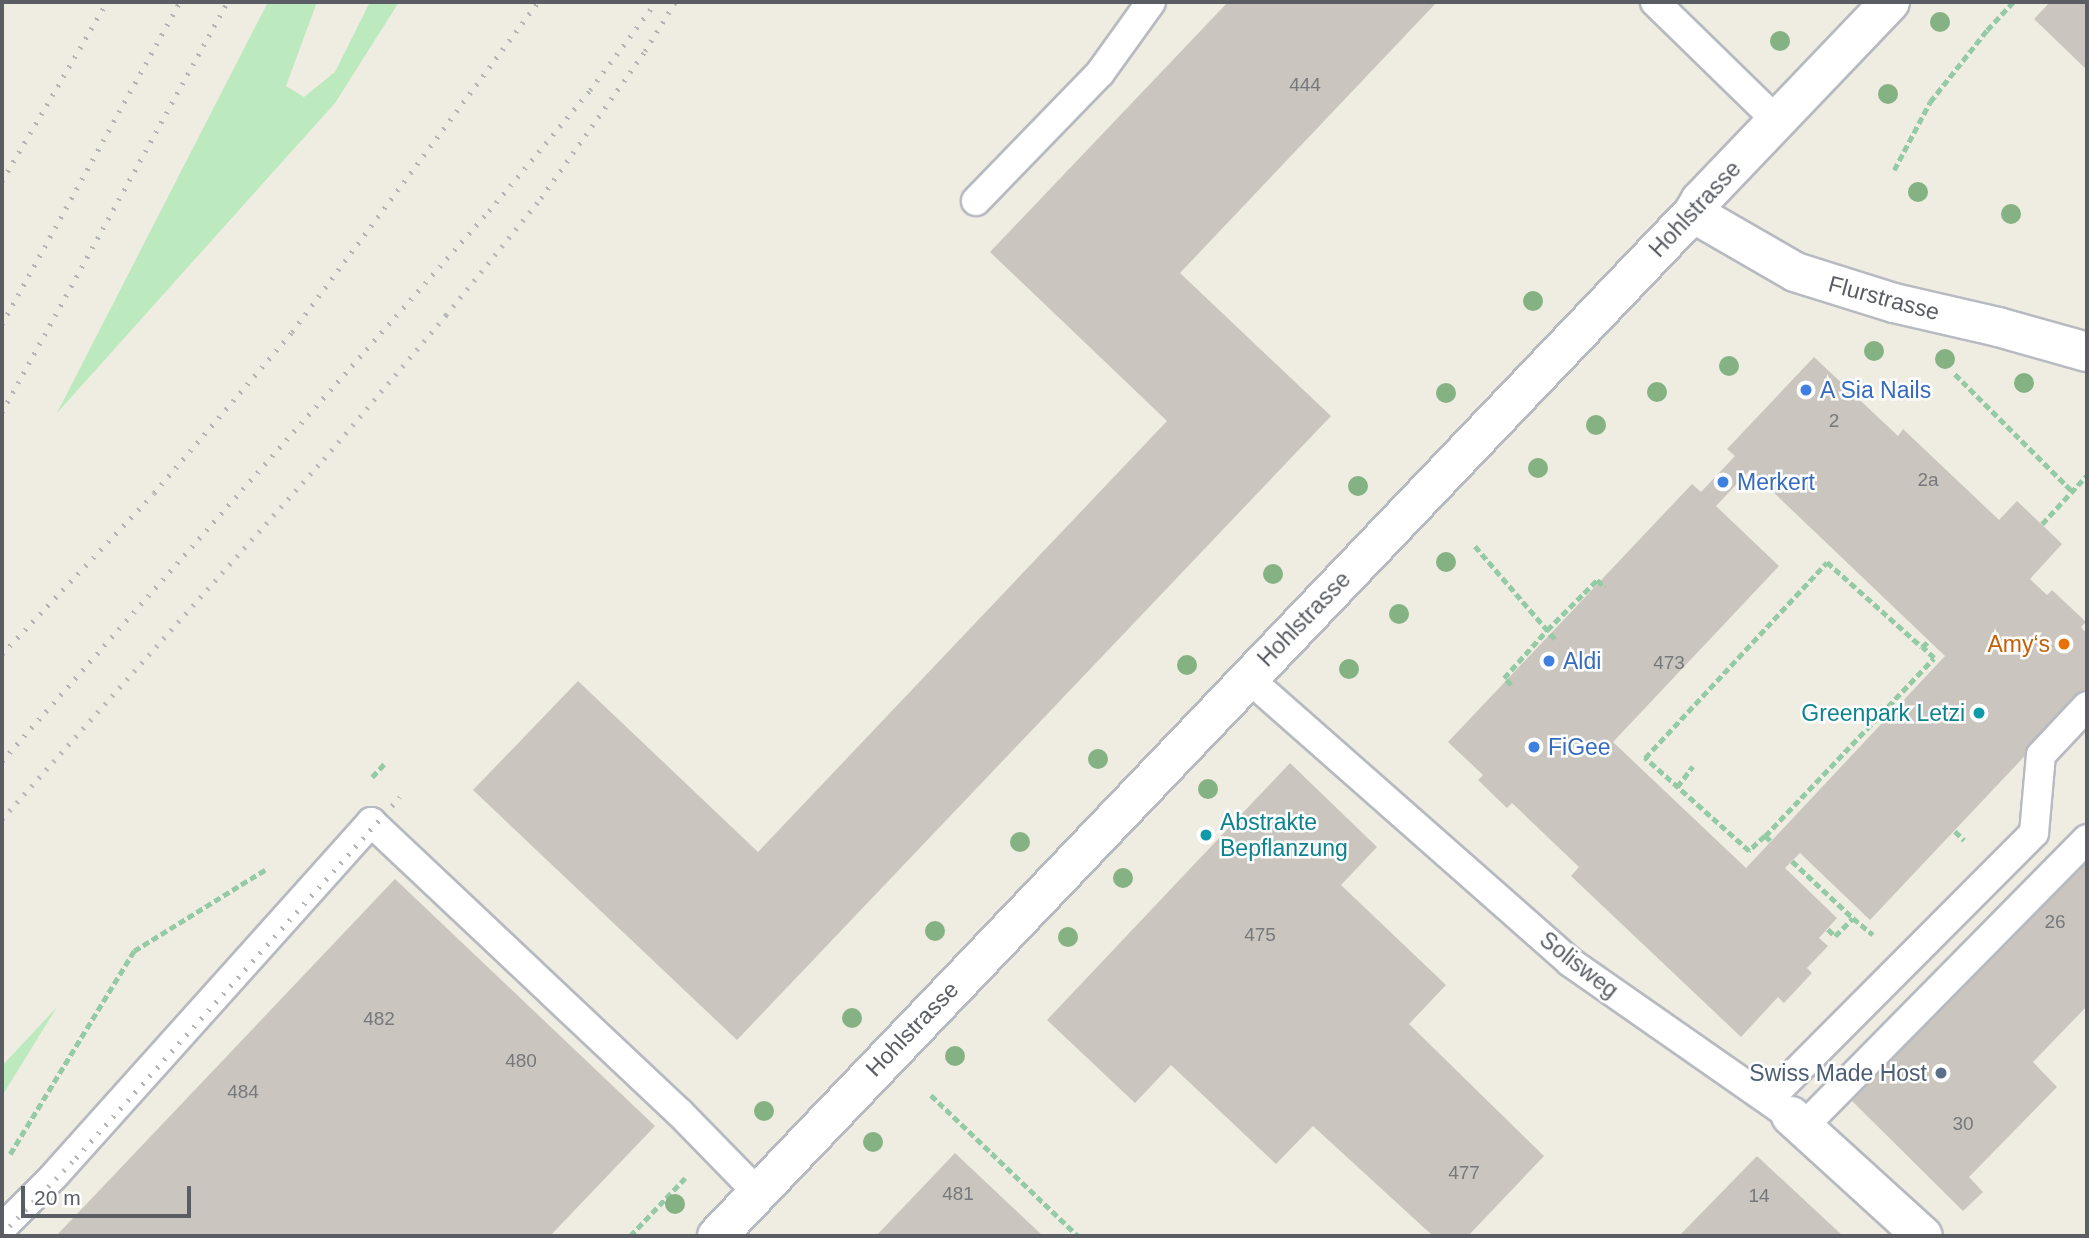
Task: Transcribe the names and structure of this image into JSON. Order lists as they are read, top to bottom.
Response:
{
  "streets": {
    "street": ["Hohlstrasse", "Flurstrasse", "Solisweg"]
  },
  "crossings": [
    ["Hohlstrasse", "Flurstrasse"],
    ["Hohlstrasse", "Solisweg"]
  ],
  "places": [
    "A Sia Nails",
    "Merkert",
    "Amy‘s",
    "Aldi",
    "Greenpark Letzi",
    "FiGee",
    "Abstrakte Bepflanzung",
    "Swiss Made Host"
  ],
  "house_numbers": [
    "444",
    "2",
    "2a",
    "473",
    "26",
    "475",
    "482",
    "480",
    "484",
    "30",
    "477",
    "481",
    "14"
  ],
  "scale_bar": "20 m"
}
